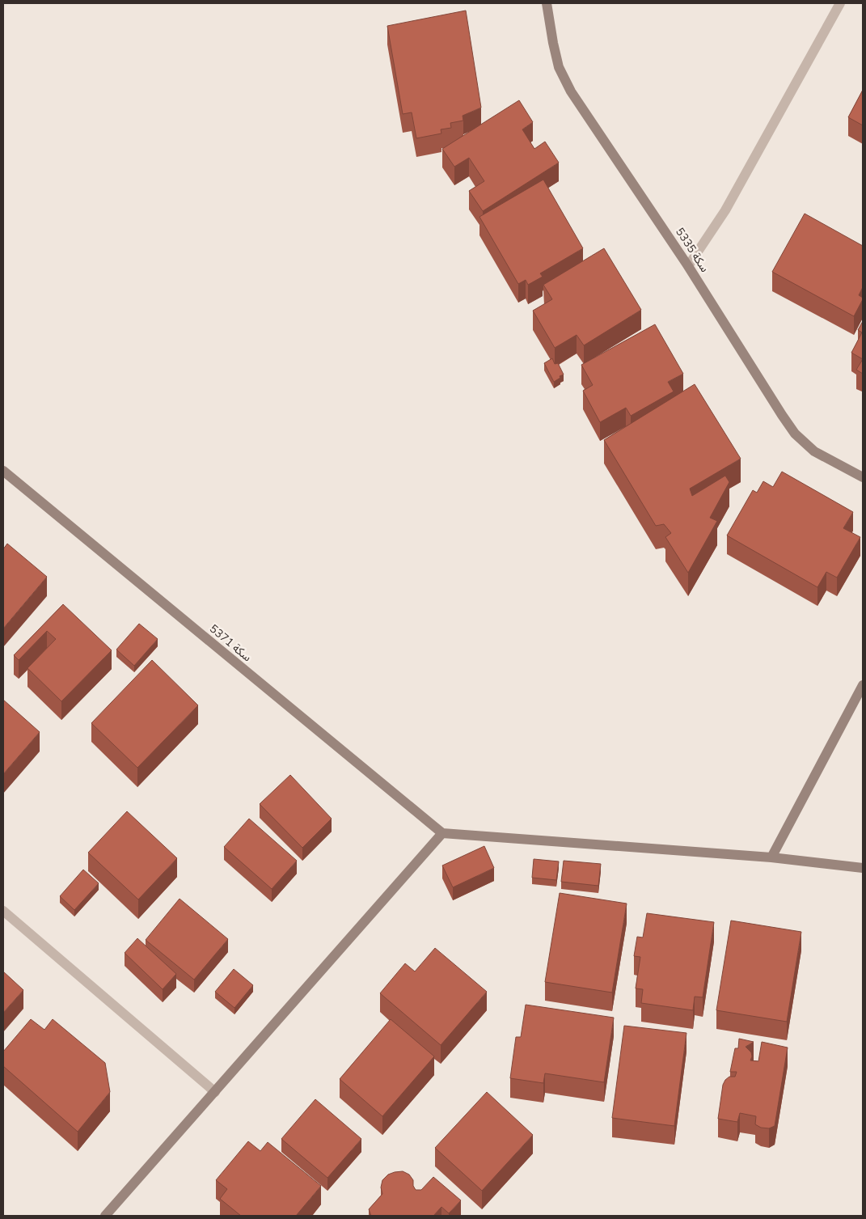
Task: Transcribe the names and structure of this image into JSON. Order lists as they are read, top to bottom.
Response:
{
  "streets": {
    "street": ["سكة 5335", "سكة 5371"]
  }
}
